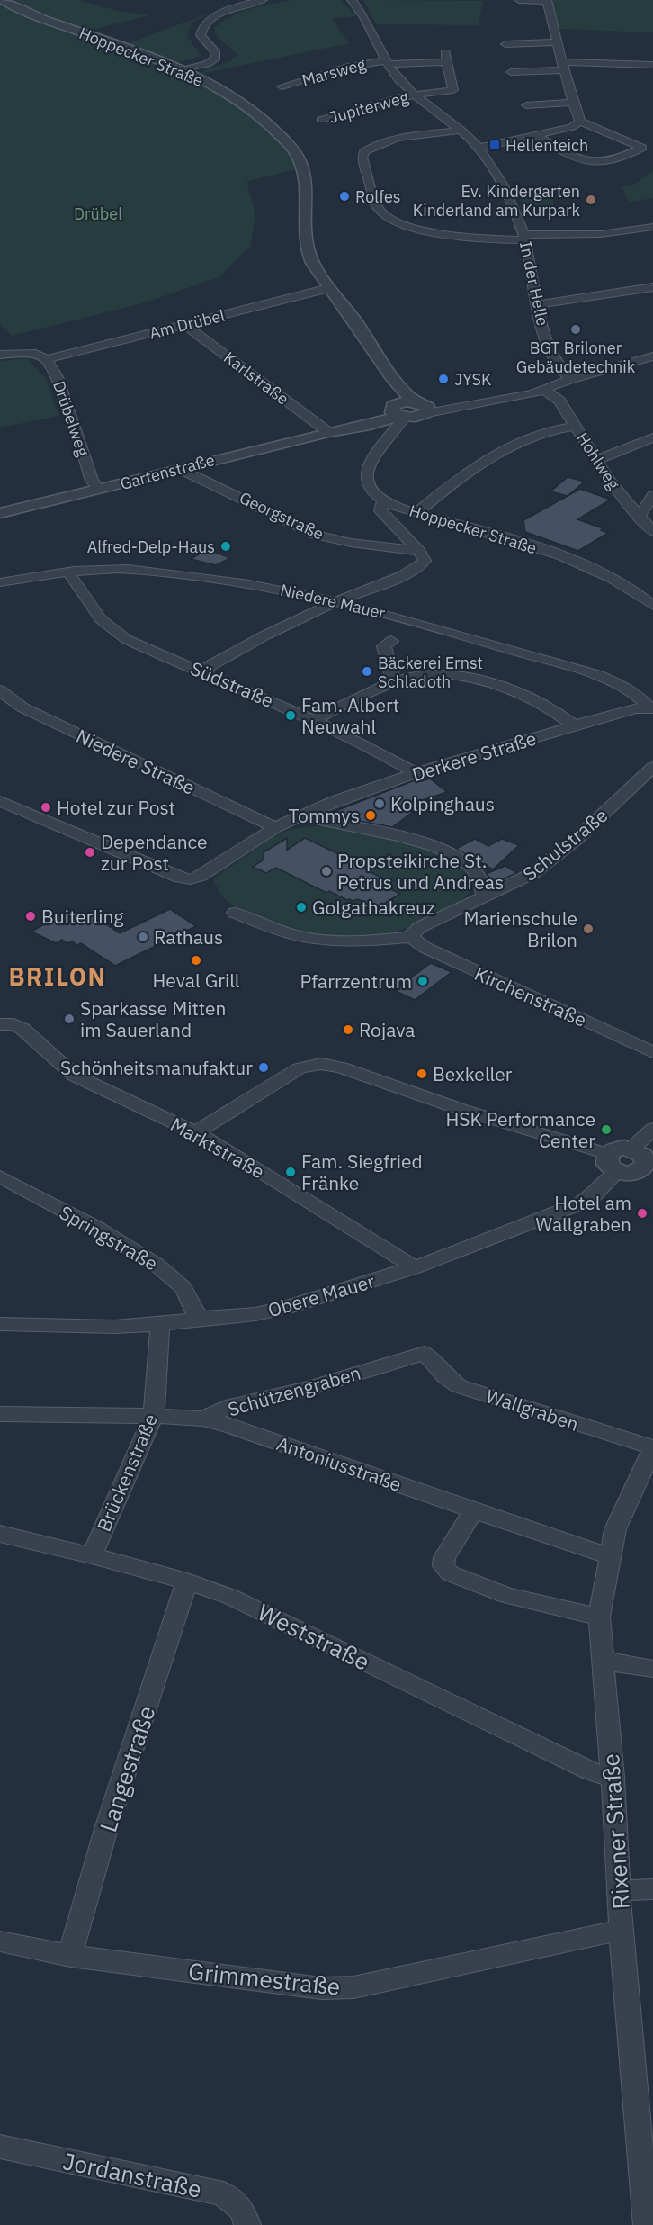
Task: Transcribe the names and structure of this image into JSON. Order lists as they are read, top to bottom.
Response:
{
  "streets": {
    "street": [
      "Hoppecker Straße",
      "Marsweg",
      "Jupiterweg",
      "In der Helle",
      "Am Drübel",
      "Karlstraße",
      "Drübelweg",
      "Hohlweg",
      "Gartenstraße",
      "Georgstraße",
      "Niedere Mauer",
      "Südstraße",
      "Derkere Straße",
      "Niedere Straße",
      "Schulstraße",
      "Kirchenstraße",
      "Marktstraße",
      "Springstraße",
      "Obere Mauer",
      "Schützengraben",
      "Wallgraben",
      "Antoniusstraße",
      "Brückenstraße",
      "Weststraße",
      "Langestraße",
      "Rixener Straße",
      "Grimmestraße",
      "Jordanstraße"
    ]
  },
  "crossings": [
    ["Hoppecker Straße", "Am Drübel"],
    ["Hoppecker Straße", "Gartenstraße"],
    ["Marsweg", "In der Helle"],
    ["Jupiterweg", "In der Helle"],
    ["Am Drübel", "Karlstraße"],
    ["Am Drübel", "Drübelweg"],
    ["Karlstraße", "Gartenstraße"],
    ["Drübelweg", "Gartenstraße"],
    ["Gartenstraße", "Georgstraße"],
    ["Niedere Mauer", "Südstraße"],
    ["Niedere Mauer", "Derkere Straße"],
    ["Südstraße", "Derkere Straße"],
    ["Derkere Straße", "Niedere Straße"],
    ["Schulstraße", "Kirchenstraße"],
    ["Marktstraße", "Obere Mauer"],
    ["Springstraße", "Obere Mauer"],
    ["Obere Mauer", "Brückenstraße"],
    ["Schützengraben", "Wallgraben"],
    ["Schützengraben", "Antoniusstraße"],
    ["Schützengraben", "Brückenstraße"],
    ["Wallgraben", "Rixener Straße"],
    ["Antoniusstraße", "Rixener Straße"],
    ["Brückenstraße", "Weststraße"],
    ["Weststraße", "Langestraße"],
    ["Weststraße", "Rixener Straße"],
    ["Langestraße", "Grimmestraße"],
    ["Rixener Straße", "Grimmestraße"]
  ],
  "districts": ["BRILON"],
  "parks": ["Drübel"],
  "places": {
    "transit": ["Hellenteich"],
    "other": [
      "Rolfes",
      "Ev. Kindergarten Kinderland am Kurpark",
      "BGT Briloner Gebäudetechnik",
      "JYSK",
      "Alfred-Delp-Haus",
      "Bäckerei Ernst Schladoth",
      "Fam. Albert Neuwahl",
      "Kolpinghaus",
      "Hotel zur Post",
      "Tommys",
      "Dependance zur Post",
      "Propsteikirche St. Petrus und Andreas",
      "Golgathakreuz",
      "Buiterling",
      "Marienschule Brilon",
      "Rathaus",
      "Heval Grill",
      "Pfarrzentrum",
      "Sparkasse Mitten im Sauerland",
      "Rojava",
      "Schönheitsmanufaktur",
      "Bexkeller",
      "HSK Performance Center",
      "Fam. Siegfried Fränke",
      "Hotel am Wallgraben"
    ]
  }
}
